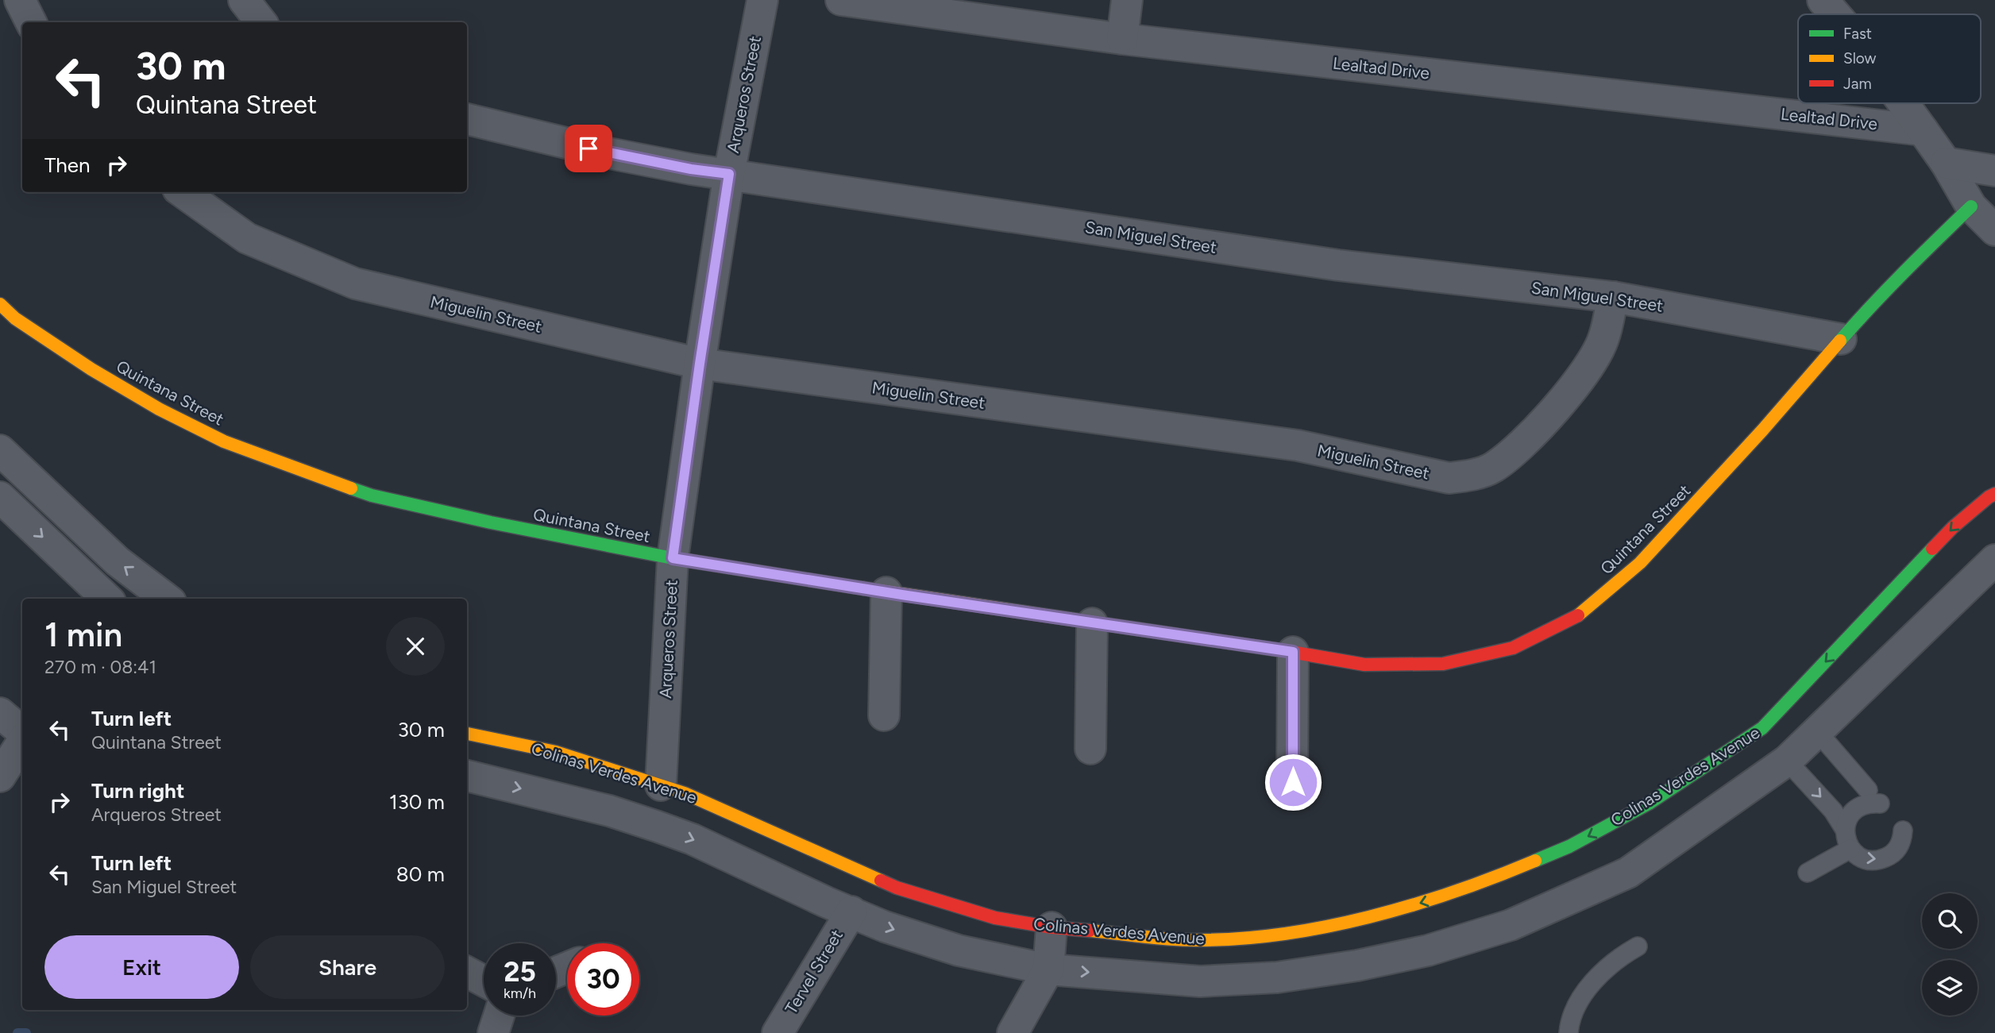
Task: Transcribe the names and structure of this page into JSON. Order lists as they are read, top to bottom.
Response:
{
  "streets": {
    "street": [
      "Lealtad Drive",
      "Arqueros Street",
      "San Miguel Street",
      "Miguelin Street",
      "Quintana Street",
      "Colinas Verdes Avenue",
      "Tervel Street"
    ]
  },
  "crossings": [
    ["Arqueros Street", "San Miguel Street"],
    ["Arqueros Street", "Miguelin Street"],
    ["Arqueros Street", "Quintana Street"],
    ["Arqueros Street", "Colinas Verdes Avenue"],
    ["San Miguel Street", "Miguelin Street"],
    ["San Miguel Street", "Quintana Street"]
  ],
  "legend": ["Fast", "Slow", "Jam"],
  "page": {
    "turn": ["30 m", "Quintana Street"],
    "then": "Then",
    "heading": ["1 min", "270 m · 08:41"],
    "list": [
      {
        "name": "Turn left",
        "note": "Quintana Street",
        "value": "30 m"
      },
      {
        "name": "Turn right",
        "note": "Arqueros Street",
        "value": "130 m"
      },
      {
        "name": "Turn left",
        "note": "San Miguel Street",
        "value": "80 m"
      }
    ],
    "buttons": ["Exit", "Share"],
    "speed": "25 km/h",
    "limit": "30"
  }
}
